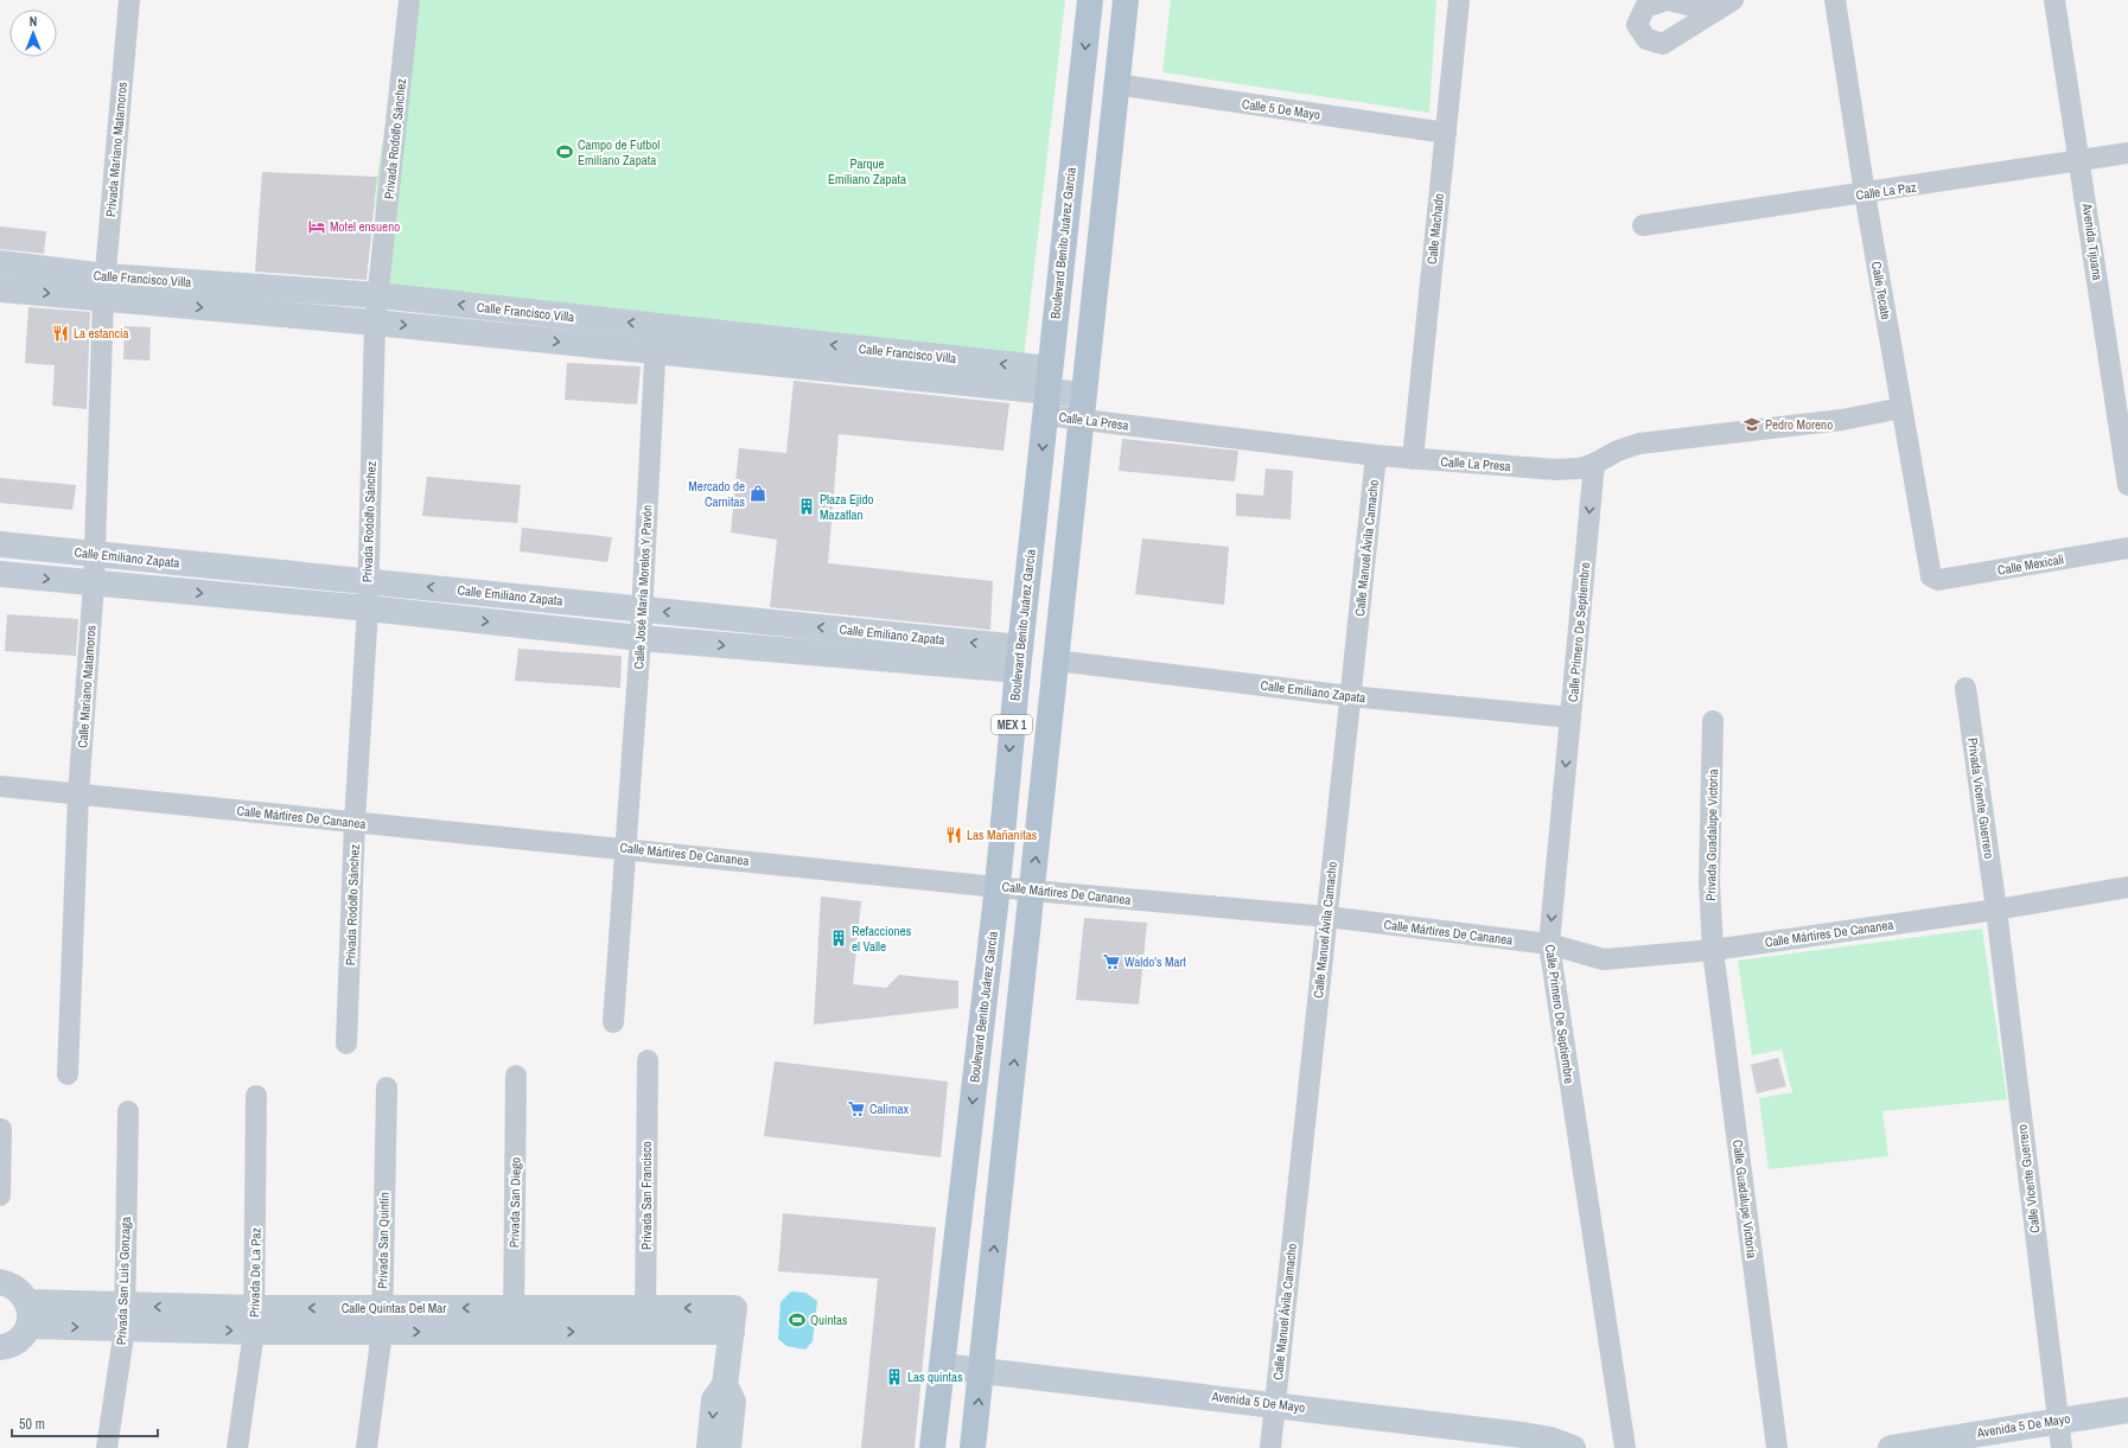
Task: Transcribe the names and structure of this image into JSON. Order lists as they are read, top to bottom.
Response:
{
  "streets": {
    "main road": ["Boulevard Benito Juárez García", "MEX 1"],
    "street": [
      "Calle 5 De Mayo",
      "Privada Rodolfo Sánchez",
      "Privada Mariano Matamoros",
      "Calle La Paz",
      "Calle Machado",
      "Avenida Tijuana",
      "Calle Francisco Villa",
      "Calle Tecate",
      "Calle La Presa",
      "Calle Manuel Ávila Camacho",
      "Calle Emiliano Zapata",
      "Calle Mexicali",
      "Calle José María Morelos Y Pavón",
      "Calle Primero De Septiembre",
      "Calle Mariano Matamoros",
      "Privada Vicente Guerrero",
      "Calle Mártires De Cananea",
      "Privada Guadalupe Victoria",
      "Calle Vicente Guerrero",
      "Privada San Francisco",
      "Calle Guadalupe Victoria",
      "Privada San Diego",
      "Privada San Quintín",
      "Privada De La Paz",
      "Privada San Luis Gonzaga",
      "Calle Quintas Del Mar",
      "Avenida 5 De Mayo"
    ]
  },
  "crossings": [
    ["Calle 5 De Mayo", "Calle Machado"],
    ["Calle 5 De Mayo", "MEX 1"],
    ["Privada Rodolfo Sánchez", "Calle Francisco Villa"],
    ["Privada Rodolfo Sánchez", "Calle Emiliano Zapata"],
    ["Privada Rodolfo Sánchez", "Calle Mártires De Cananea"],
    ["Privada Mariano Matamoros", "Calle Francisco Villa"],
    ["Privada Mariano Matamoros", "Calle Mariano Matamoros"],
    ["Calle La Paz", "Avenida Tijuana"],
    ["Calle La Paz", "Calle Tecate"],
    ["Calle Machado", "Calle La Presa"],
    ["Boulevard Benito Juárez García", "Calle Francisco Villa"],
    ["Boulevard Benito Juárez García", "Calle Emiliano Zapata"],
    ["Boulevard Benito Juárez García", "Calle Mártires De Cananea"],
    ["Boulevard Benito Juárez García", "Avenida 5 De Mayo"],
    ["Calle Francisco Villa", "Calle José María Morelos Y Pavón"],
    ["Calle Francisco Villa", "Calle Mariano Matamoros"],
    ["Calle Tecate", "Calle La Presa"],
    ["Calle Tecate", "Calle Mexicali"],
    ["Calle La Presa", "Calle Manuel Ávila Camacho"],
    ["Calle La Presa", "Calle Primero De Septiembre"],
    ["Calle La Presa", "MEX 1"],
    ["Calle Manuel Ávila Camacho", "Calle Emiliano Zapata"],
    ["Calle Manuel Ávila Camacho", "Calle Mártires De Cananea"],
    ["Calle Manuel Ávila Camacho", "Avenida 5 De Mayo"],
    ["Calle Emiliano Zapata", "Calle José María Morelos Y Pavón"],
    ["Calle Emiliano Zapata", "Calle Primero De Septiembre"],
    ["Calle Emiliano Zapata", "Calle Mariano Matamoros"],
    ["Calle Emiliano Zapata", "MEX 1"],
    ["Calle José María Morelos Y Pavón", "Calle Mártires De Cananea"],
    ["Calle Primero De Septiembre", "Calle Mártires De Cananea"],
    ["Calle Mariano Matamoros", "Calle Mártires De Cananea"],
    ["MEX 1", "Calle Mártires De Cananea"],
    ["MEX 1", "Avenida 5 De Mayo"],
    ["Privada Vicente Guerrero", "Calle Mártires De Cananea"],
    ["Privada Vicente Guerrero", "Calle Vicente Guerrero"],
    ["Calle Mártires De Cananea", "Privada Guadalupe Victoria"],
    ["Calle Mártires De Cananea", "Calle Vicente Guerrero"],
    ["Calle Mártires De Cananea", "Calle Guadalupe Victoria"],
    ["Privada Guadalupe Victoria", "Calle Guadalupe Victoria"],
    ["Calle Vicente Guerrero", "Avenida 5 De Mayo"],
    ["Privada San Francisco", "Calle Quintas Del Mar"],
    ["Privada San Diego", "Calle Quintas Del Mar"],
    ["Privada San Quintín", "Calle Quintas Del Mar"],
    ["Privada De La Paz", "Calle Quintas Del Mar"],
    ["Privada San Luis Gonzaga", "Calle Quintas Del Mar"]
  ],
  "one_way": ["Calle Primero De Septiembre"],
  "parks": ["Parque Emiliano Zapata"],
  "places": {
    "sports": ["Campo de Futbol Emiliano Zapata", "Quintas"],
    "hotel": ["Motel ensueno"],
    "restaurant": ["La estancia", "Las Mañanitas"],
    "school or university": ["Pedro Moreno"],
    "shop": ["Mercado de Carnitas"],
    "building": ["Plaza Ejido Mazatlan", "Refacciones el Valle", "Las quintas"],
    "supermarket": ["Waldo's Mart", "Calimax"]
  },
  "scale_bar": "50 m",
  "north": "top"
}
